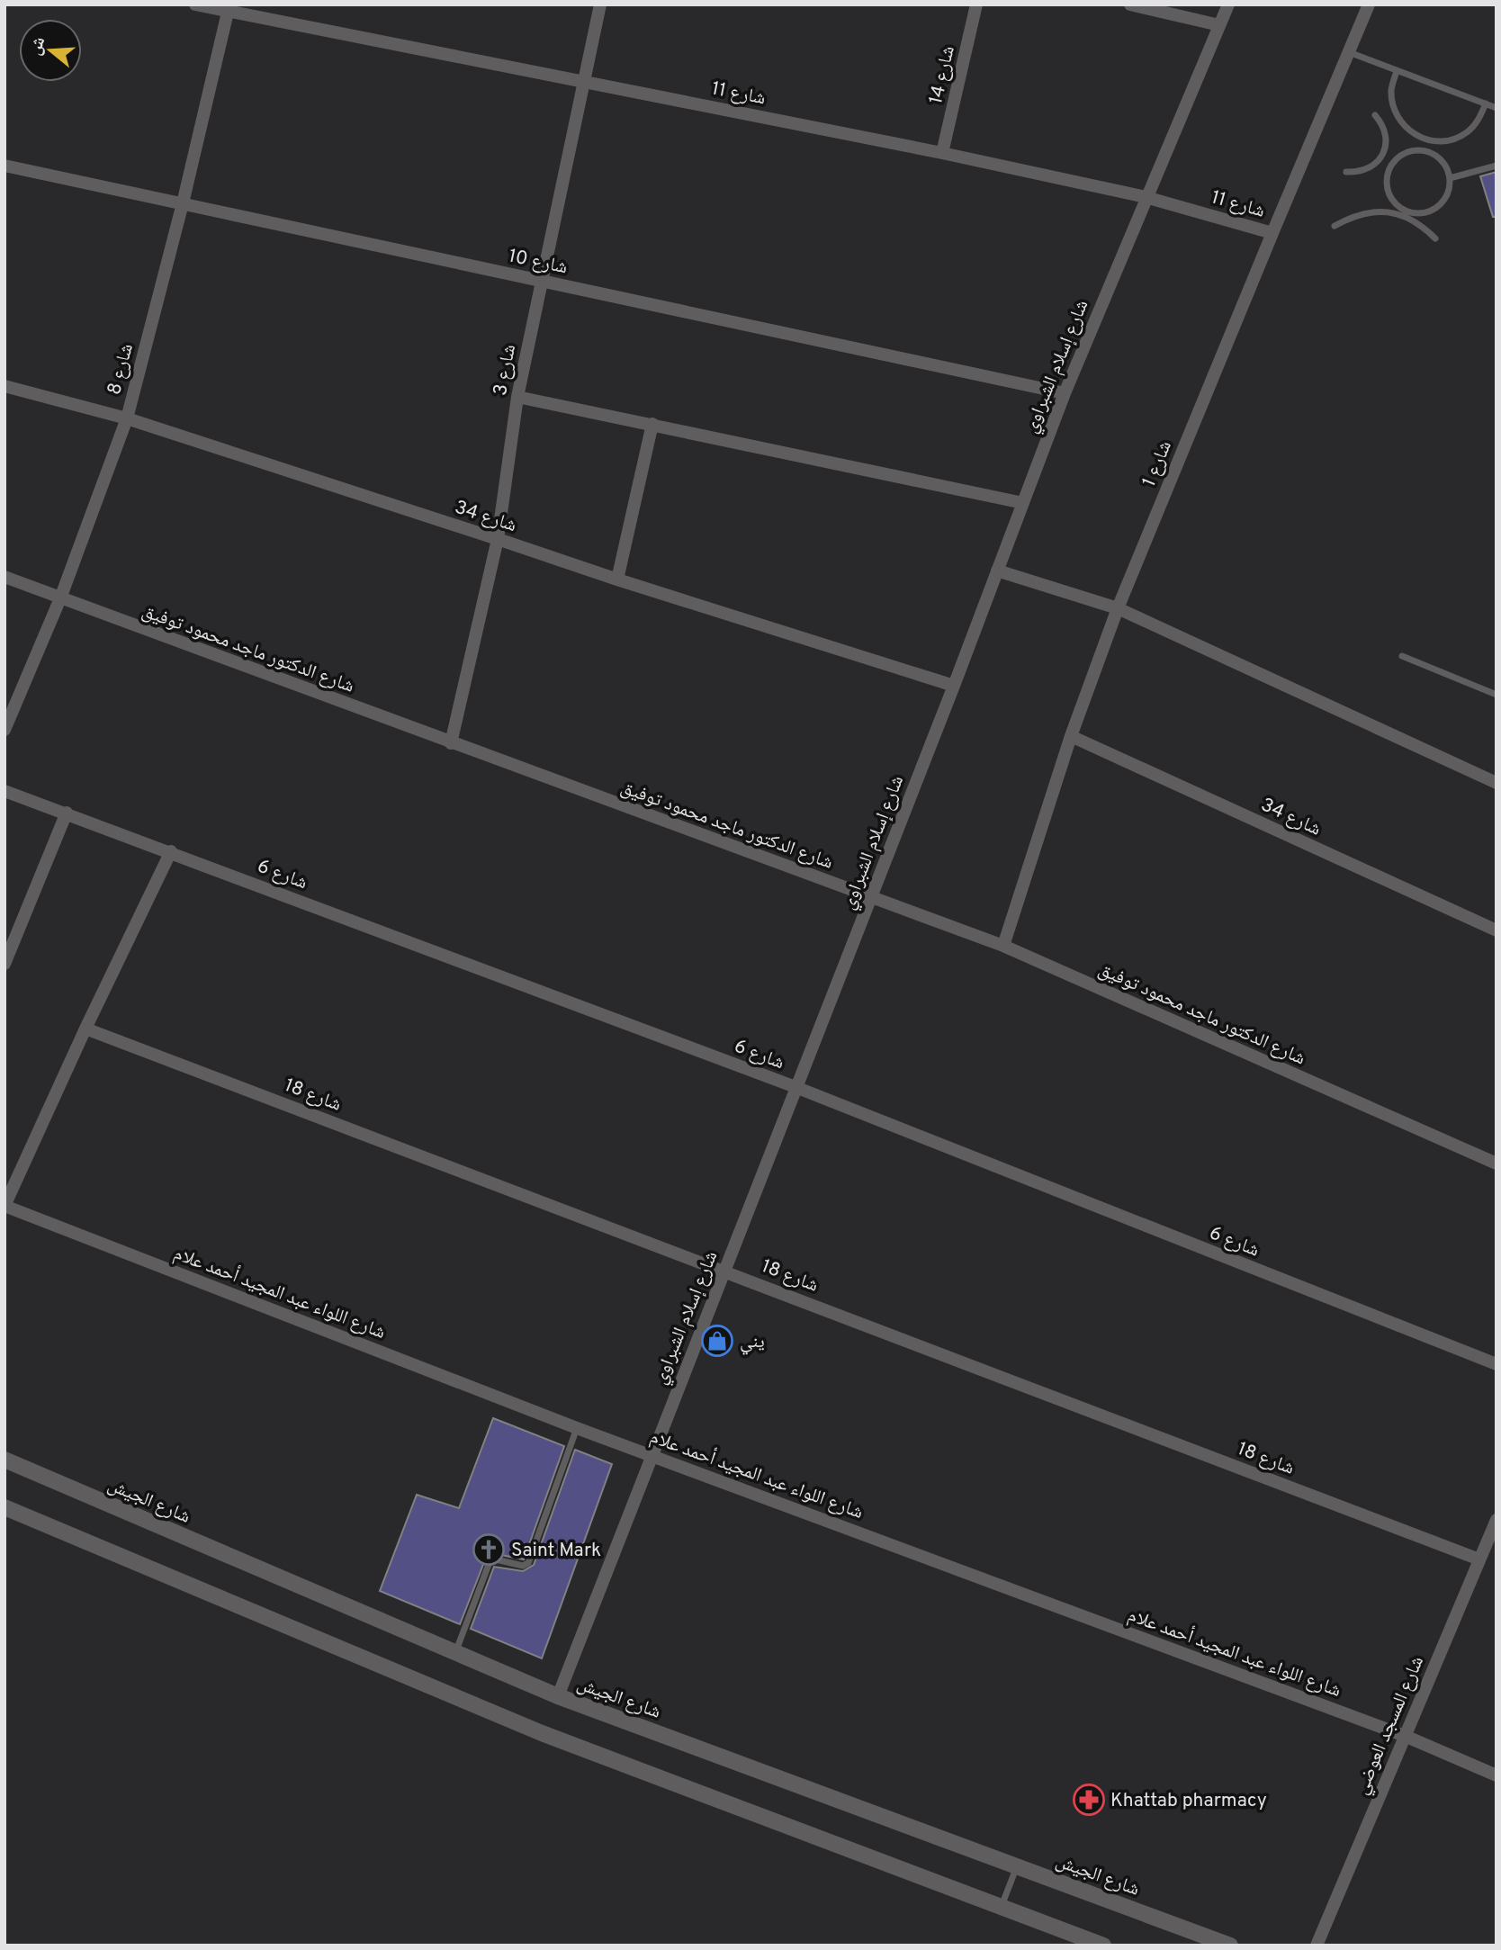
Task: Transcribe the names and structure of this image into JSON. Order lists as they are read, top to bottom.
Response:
{
  "streets": {
    "street": [
      "شارع 14",
      "شارع 11",
      "شارع 10",
      "شارع إسلام الشبراوي",
      "شارع 8",
      "شارع 3",
      "شارع 1",
      "شارع 34",
      "شارع الدكتور ماجد محمود توفيق",
      "شارع 6",
      "شارع 18",
      "شارع اللواء عبد المجيد أحمد علام",
      "شارع الجيش",
      "شارع المسجد العوضي"
    ]
  },
  "crossings": [
    ["شارع 14", "شارع 11"],
    ["شارع 11", "شارع إسلام الشبراوي"],
    ["شارع 11", "شارع 8"],
    ["شارع 11", "شارع 3"],
    ["شارع 11", "شارع 1"],
    ["شارع 10", "شارع إسلام الشبراوي"],
    ["شارع 10", "شارع 8"],
    ["شارع 10", "شارع 3"],
    ["شارع إسلام الشبراوي", "شارع 34"],
    ["شارع إسلام الشبراوي", "شارع الدكتور ماجد محمود توفيق"],
    ["شارع إسلام الشبراوي", "شارع 6"],
    ["شارع إسلام الشبراوي", "شارع 18"],
    ["شارع إسلام الشبراوي", "شارع اللواء عبد المجيد أحمد علام"],
    ["شارع إسلام الشبراوي", "شارع الجيش"],
    ["شارع 8", "شارع 34"],
    ["شارع 8", "شارع الدكتور ماجد محمود توفيق"],
    ["شارع 3", "شارع 34"],
    ["شارع 3", "شارع الدكتور ماجد محمود توفيق"],
    ["شارع 1", "شارع 34"],
    ["شارع 1", "شارع الدكتور ماجد محمود توفيق"],
    ["شارع 18", "شارع المسجد العوضي"],
    ["شارع اللواء عبد المجيد أحمد علام", "شارع المسجد العوضي"]
  ],
  "places": {
    "shop": ["يني"],
    "church": ["Saint Mark"],
    "pharmacy": ["Khattab pharmacy"]
  },
  "north": "left"
}
